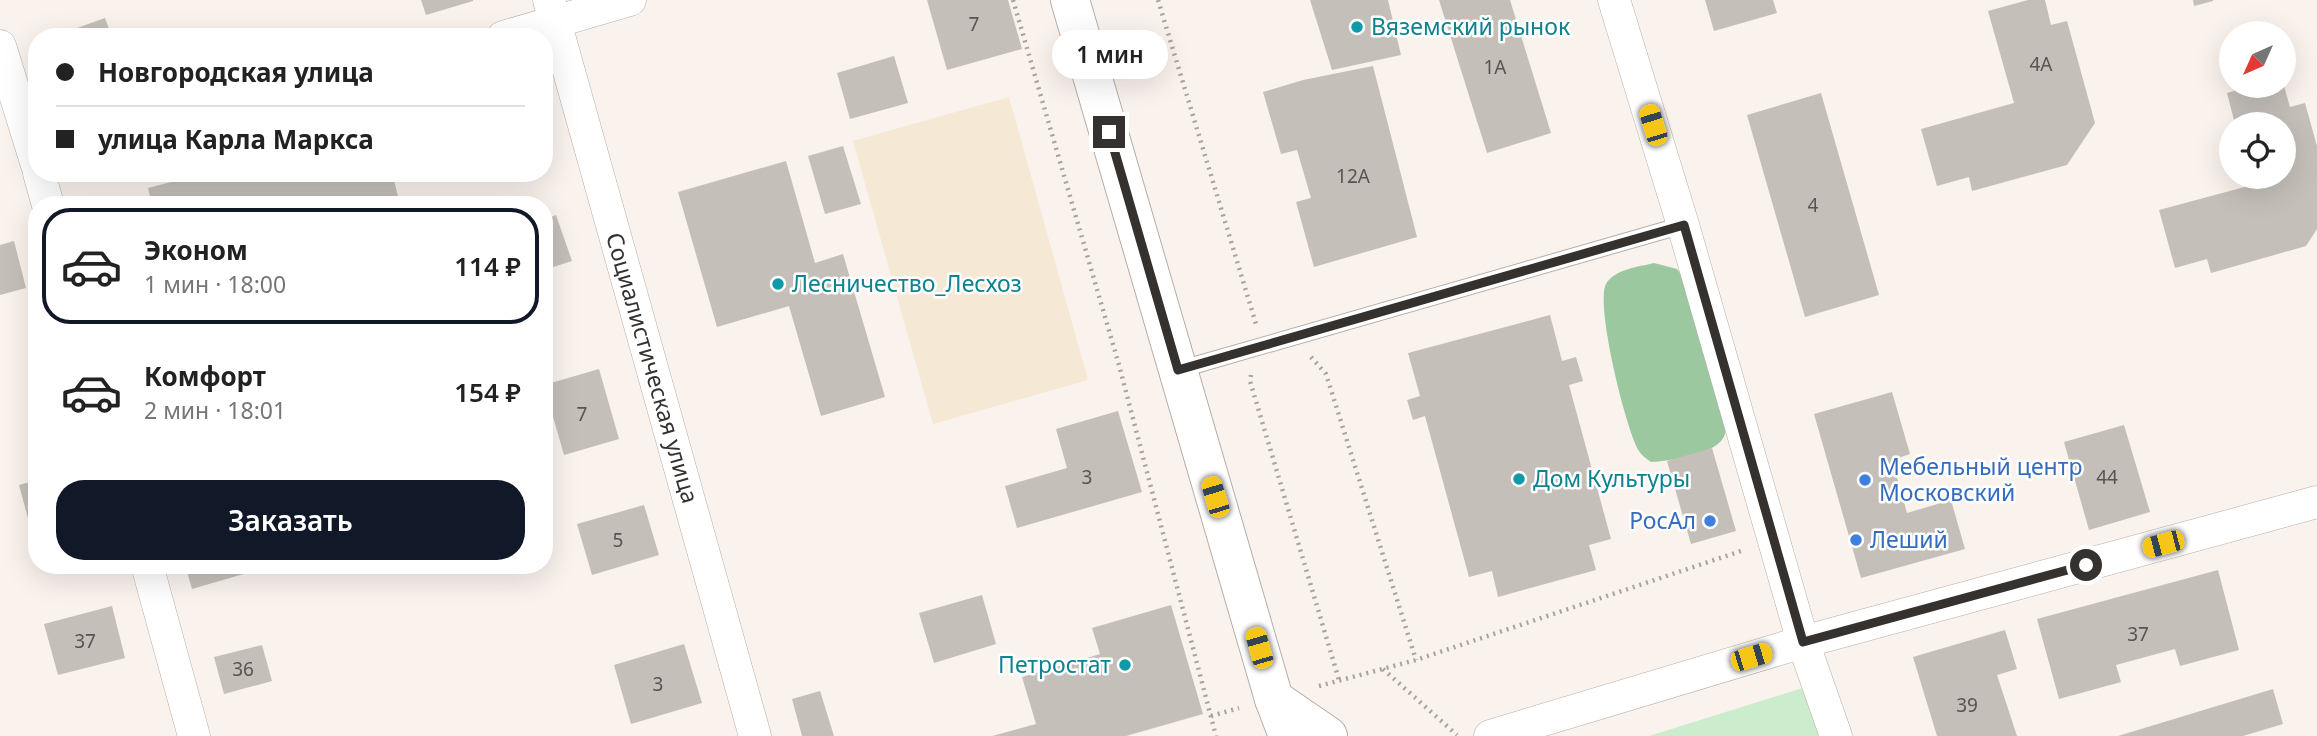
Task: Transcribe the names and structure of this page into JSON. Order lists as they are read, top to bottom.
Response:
{
  "streets": {
    "street": ["Социалистическая улица"]
  },
  "places": [
    "Вяземский рынок",
    "Лесничество_Лесхоз",
    "Дом Культуры",
    "Мебельный центр Московский",
    "РосАл",
    "Леший",
    "Петростат"
  ],
  "house_numbers": [
    "7",
    "4А",
    "1А",
    "12А",
    "4",
    "7",
    "3",
    "44",
    "5",
    "37",
    "37",
    "36",
    "3",
    "39"
  ],
  "north": "bottom left",
  "page": {
    "banner": ["Новгородская улица", "улица Карла Маркса"],
    "bubble": "1 мин",
    "list": [
      {
        "name": "Эконом",
        "note": "1 мин · 18:00",
        "value": "114 ₽"
      },
      {
        "name": "Комфорт",
        "note": "2 мин · 18:01",
        "value": "154 ₽"
      }
    ],
    "buttons": "Заказать"
  }
}
